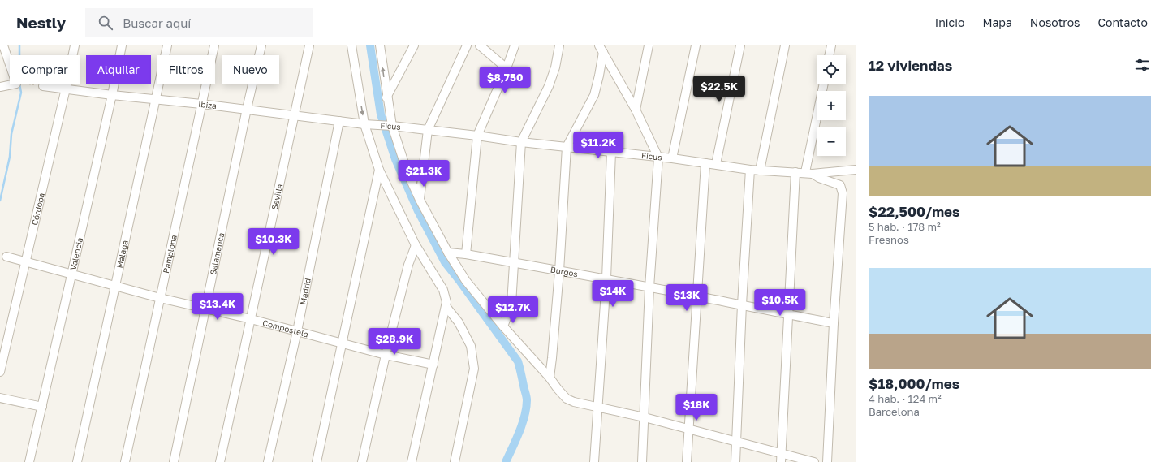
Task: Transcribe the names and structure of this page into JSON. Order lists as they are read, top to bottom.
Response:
{
  "streets": {
    "street": [
      "Ibiza",
      "Ficus",
      "Sevilla",
      "Córdoba",
      "Pamplona",
      "Salamanca",
      "Valencia",
      "Málaga",
      "Burgos",
      "Madrid",
      "Compostela"
    ]
  },
  "crossings": [
    ["Ibiza", "Ficus"],
    ["Ibiza", "Sevilla"],
    ["Ibiza", "Córdoba"],
    ["Ibiza", "Pamplona"],
    ["Ibiza", "Salamanca"],
    ["Ibiza", "Valencia"],
    ["Ibiza", "Málaga"],
    ["Ibiza", "Madrid"],
    ["Sevilla", "Compostela"],
    ["Córdoba", "Compostela"],
    ["Pamplona", "Compostela"],
    ["Salamanca", "Compostela"],
    ["Valencia", "Compostela"],
    ["Málaga", "Compostela"],
    ["Madrid", "Compostela"]
  ],
  "page": {
    "header": "Nestly",
    "search": "Buscar aquí",
    "nav": [
      "Inicio",
      "Mapa",
      "Nosotros",
      "Contacto"
    ],
    "heading": "12 viviendas",
    "map_buttons": ["+", "−"],
    "chip": [
      "Comprar",
      "Alquilar",
      "Filtros",
      "Nuevo"
    ],
    "price": [
      "$8,750",
      "$22.5K",
      "$11.2K",
      "$21.3K",
      "$10.3K",
      "$14K",
      "$13K",
      "$10.5K",
      "$13.4K",
      "$12.7K",
      "$28.9K",
      "$18K"
    ],
    "list": [
      {
        "name": "$22,500/mes",
        "note": "5 hab. · 178 m² · Fresnos"
      },
      {
        "name": "$18,000/mes",
        "note": "4 hab. · 124 m² · Barcelona"
      }
    ]
  }
}
